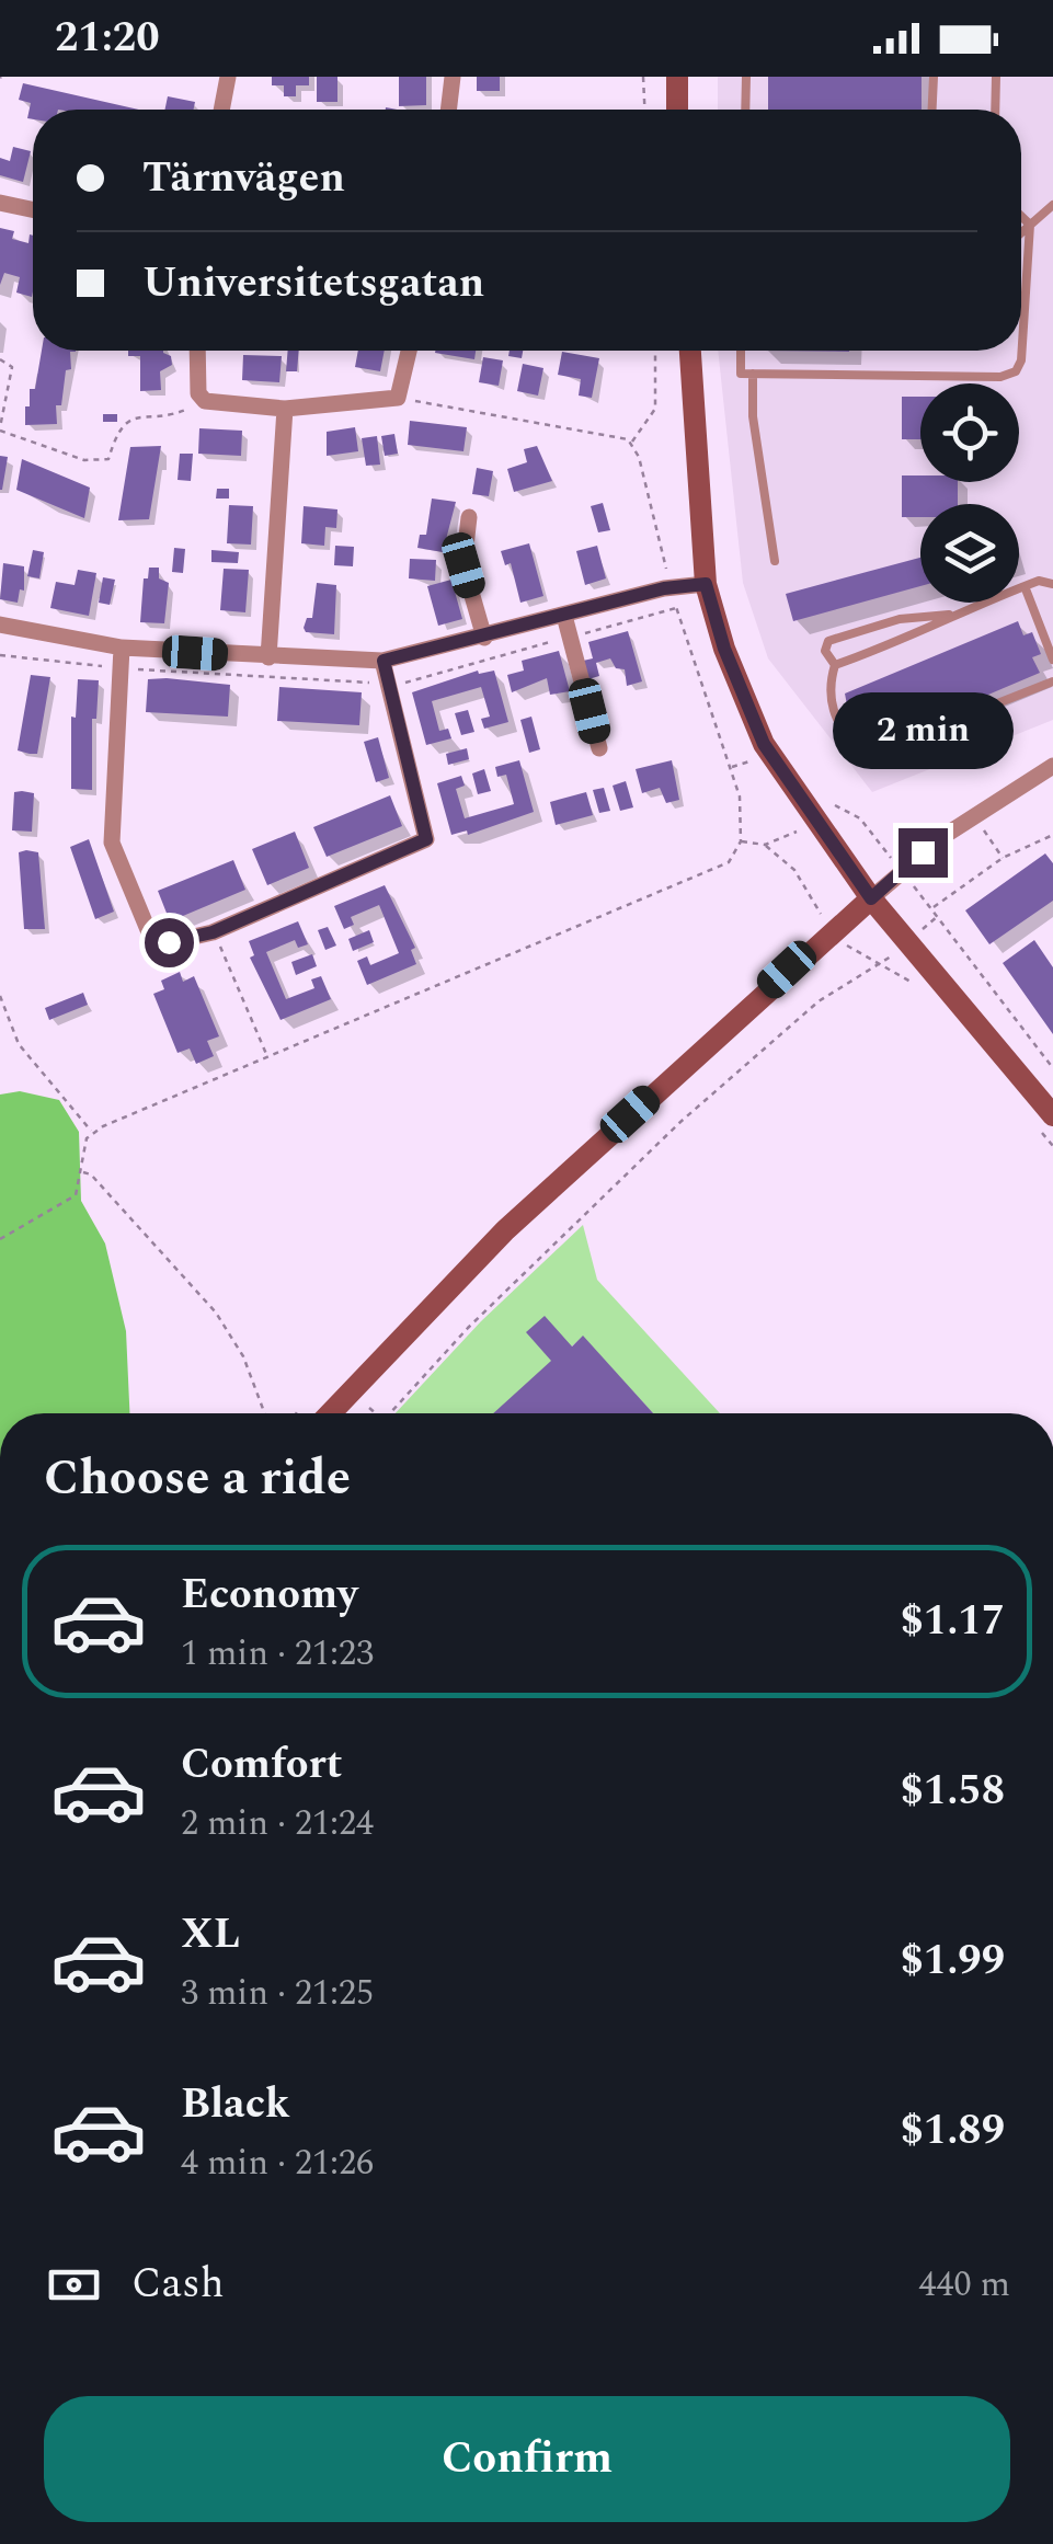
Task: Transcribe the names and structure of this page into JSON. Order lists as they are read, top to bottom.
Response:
{
  "page": {
    "status": "21:20",
    "banner": ["Tärnvägen", "Universitetsgatan"],
    "bubble": "2 min",
    "heading": "Choose a ride",
    "list": [
      {
        "name": "Economy",
        "note": "1 min · 21:23",
        "value": "$1.17"
      },
      {
        "name": "Comfort",
        "note": "2 min · 21:24",
        "value": "$1.58"
      },
      {
        "name": "XL",
        "note": "3 min · 21:25",
        "value": "$1.99"
      },
      {
        "name": "Black",
        "note": "4 min · 21:26",
        "value": "$1.89"
      }
    ],
    "pay": ["Cash", "440 m"],
    "buttons": "Confirm"
  }
}
